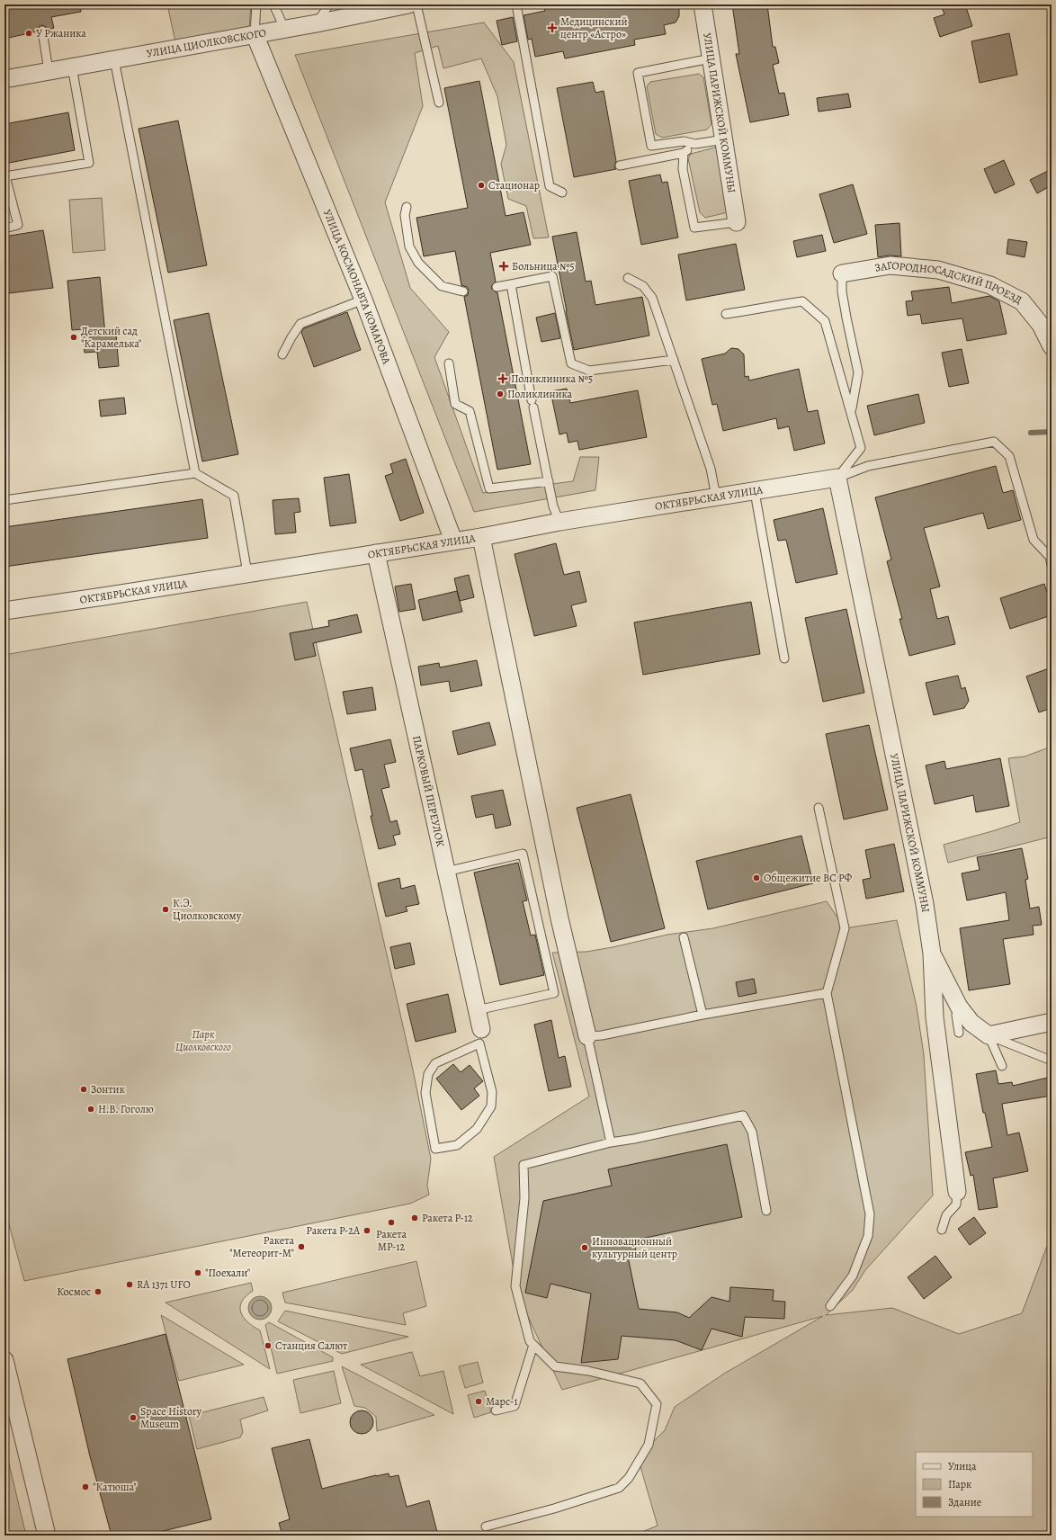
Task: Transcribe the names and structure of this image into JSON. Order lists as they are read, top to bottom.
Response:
{
  "streets": {
    "street": [
      "УЛИЦА ЦИОЛКОВСКОГО",
      "УЛИЦА ПАРИЖСКОЙ КОММУНЫ",
      "УЛИЦА КОСМОНАВТА КОМАРОВА",
      "ЗАГОРОДНОСАДСКИЙ ПРОЕЗД",
      "ОКТЯБРЬСКАЯ УЛИЦА",
      "ПАРКОВЫЙ ПЕРЕУЛОК"
    ]
  },
  "crossings": [
    ["УЛИЦА ЦИОЛКОВСКОГО", "УЛИЦА КОСМОНАВТА КОМАРОВА"],
    ["УЛИЦА ПАРИЖСКОЙ КОММУНЫ", "ОКТЯБРЬСКАЯ УЛИЦА"],
    ["УЛИЦА КОСМОНАВТА КОМАРОВА", "ОКТЯБРЬСКАЯ УЛИЦА"],
    ["ОКТЯБРЬСКАЯ УЛИЦА", "ПАРКОВЫЙ ПЕРЕУЛОК"]
  ],
  "parks": ["Парк Циолковского"],
  "places": {
    "health": ["Медицинский центр «Астро»", "Больница №5", "Поликлиника №5"],
    "other": [
      "У Ржаника",
      "Стационар",
      "Детский сад \"Карамелька\"",
      "Поликлиника",
      "Общежитие ВС РФ",
      "К.Э. Циолковскому",
      "Зонтик",
      "Н.В. Гоголю",
      "Ракета Р-12",
      "Ракета МР-12",
      "Ракета Р-2А",
      "Ракета \"Метеорит-М\"",
      "Инновационный культурный центр",
      "\"Поехали\"",
      "RA 1371 UFO",
      "Космос",
      "Станция Салют",
      "Марс-1",
      "Space History Museum",
      "\"Катюша\""
    ]
  },
  "legend": ["Улица", "Парк", "Здание"]
}
